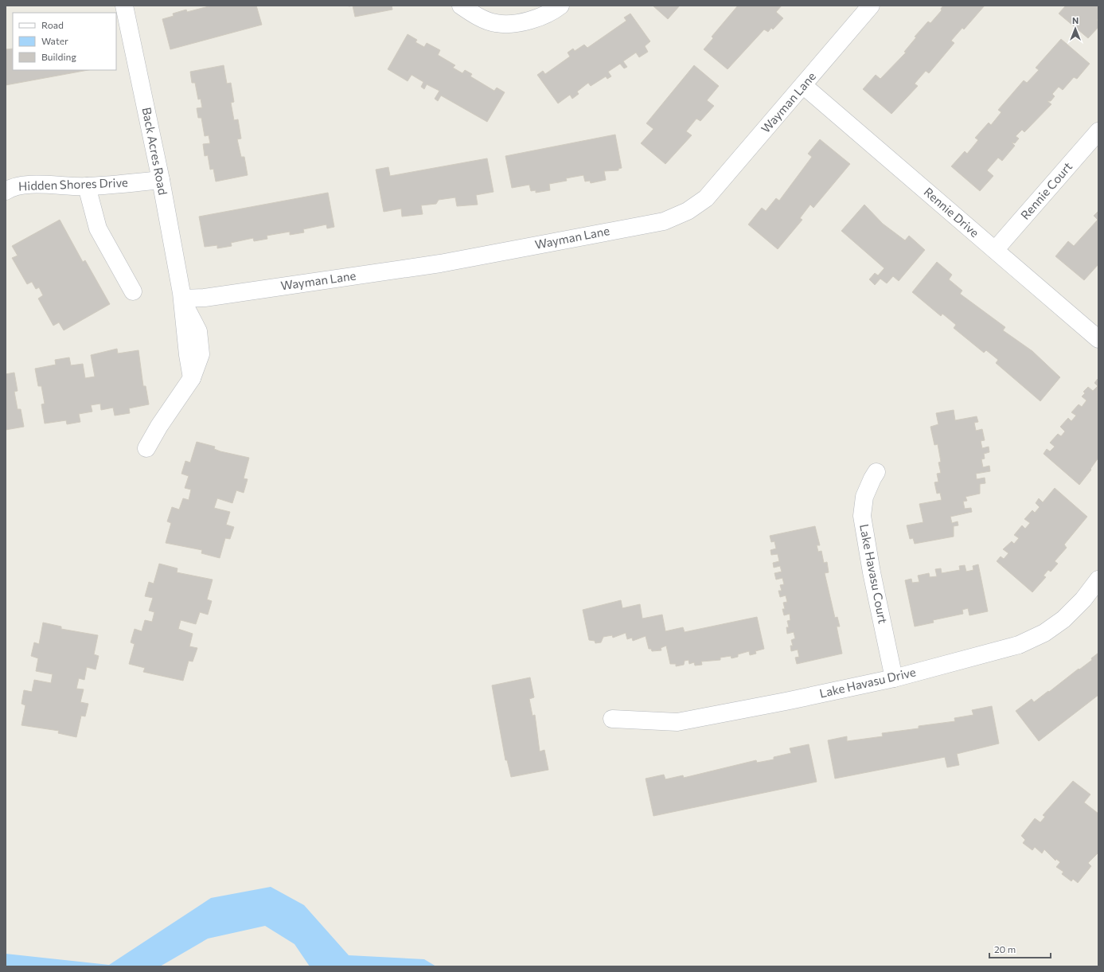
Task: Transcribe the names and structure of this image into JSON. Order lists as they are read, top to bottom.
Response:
{
  "streets": {
    "street": [
      "Wayman Lane",
      "Back Acres Road",
      "Hidden Shores Drive",
      "Rennie Court",
      "Rennie Drive",
      "Lake Havasu Court",
      "Lake Havasu Drive"
    ]
  },
  "crossings": [
    ["Wayman Lane", "Back Acres Road"],
    ["Wayman Lane", "Rennie Drive"],
    ["Back Acres Road", "Hidden Shores Drive"],
    ["Rennie Court", "Rennie Drive"],
    ["Lake Havasu Court", "Lake Havasu Drive"]
  ],
  "legend": ["Road", "Water", "Building"],
  "scale_bar": "20 m",
  "north": "top"
}
